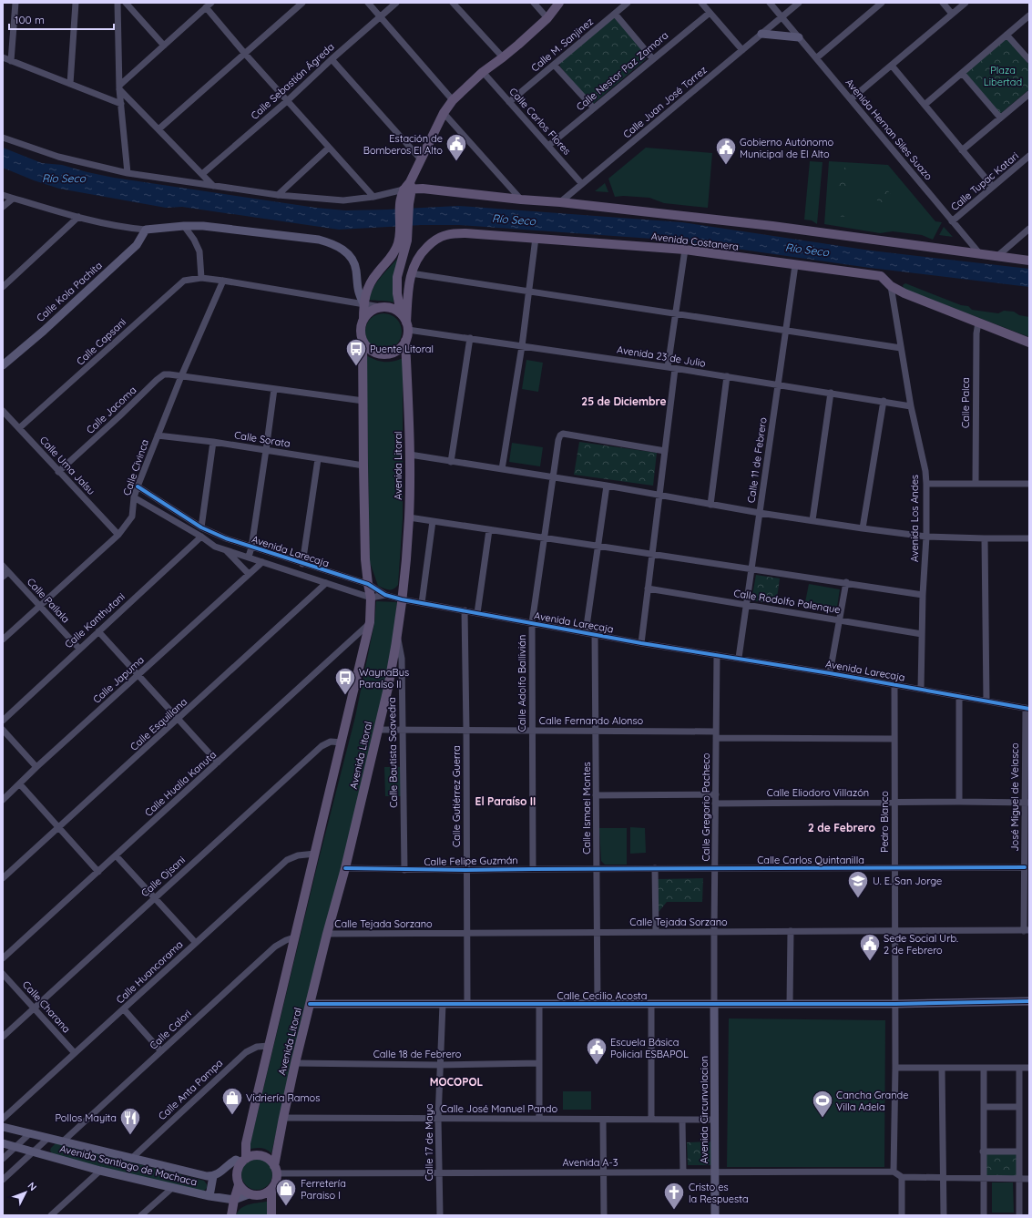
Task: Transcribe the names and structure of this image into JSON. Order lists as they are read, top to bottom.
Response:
{
  "streets": {
    "main road": ["Avenida Costanera", "Avenida Litoral"],
    "street": [
      "Calle M. Sanjinez",
      "Calle Nestor Paz Zamora",
      "Calle Sebastián Ágreda",
      "Calle Juan José Torrez",
      "Calle Carlos Flores",
      "Avenida Hernan Siles Suazo",
      "Calle Tupac Katari",
      "Calle Kola Pachita",
      "Calle Capsani",
      "Avenida 23 de Julio",
      "Calle Palca",
      "Calle Jacoma",
      "Calle Sorata",
      "Calle 11 de Febrero",
      "Calle Uma Jalsu",
      "Calle Civinca",
      "Avenida Los Andes",
      "Avenida Larecaja",
      "Calle Pailala",
      "Calle Rodolfo Palenque",
      "Calle Kanthutani",
      "Calle Japuma",
      "Calle Adolfo Ballivián",
      "Calle Fernando Alonso",
      "Calle Esquillana",
      "Calle Bautista Saavedra",
      "Calle Hualla Kanuta",
      "Calle Eliodoro Villazón",
      "Calle Gutiérrez Guerra",
      "José Miguel de Velasco",
      "Calle Gregorio Pacheco",
      "Calle Ismael Montes",
      "Pedro Blanco",
      "Calle Carlos Quintanilla",
      "Calle Felipe Guzmán",
      "Calle Ojsani",
      "Calle Tejada Sorzano",
      "Calle Huancorama",
      "Calle Cecilio Acosta",
      "Calle Charana",
      "Calle Calori",
      "Calle 18 de Febrero",
      "Calle Anta Pampa",
      "Calle José Manuel Pando",
      "Avenida Circunvalacion",
      "Calle 17 de Mayo",
      "Avenida A-3",
      "Avenida Santiago de Machaca"
    ]
  },
  "crossings": [
    ["Calle M. Sanjinez", "Calle Carlos Flores"],
    ["Calle Nestor Paz Zamora", "Calle Carlos Flores"],
    ["Calle Juan José Torrez", "Calle Carlos Flores"],
    ["Calle Juan José Torrez", "Avenida Hernan Siles Suazo"],
    ["Avenida Hernan Siles Suazo", "Calle Tupac Katari"],
    ["Avenida Costanera", "Calle Capsani"],
    ["Avenida Costanera", "Avenida 23 de Julio"],
    ["Avenida Costanera", "Calle Palca"],
    ["Avenida Costanera", "Calle 11 de Febrero"],
    ["Avenida Costanera", "Avenida Litoral"],
    ["Avenida Costanera", "Avenida Los Andes"],
    ["Calle Capsani", "Avenida 23 de Julio"],
    ["Calle Capsani", "Calle Uma Jalsu"],
    ["Calle Capsani", "Avenida Litoral"],
    ["Calle Capsani", "Calle Civinca"],
    ["Avenida 23 de Julio", "Calle 11 de Febrero"],
    ["Avenida 23 de Julio", "Avenida Litoral"],
    ["Avenida 23 de Julio", "Avenida Los Andes"],
    ["Calle Jacoma", "Calle Uma Jalsu"],
    ["Calle Jacoma", "Avenida Litoral"],
    ["Calle Jacoma", "Calle Civinca"],
    ["Calle Sorata", "Avenida Litoral"],
    ["Calle Sorata", "Calle Civinca"],
    ["Calle 11 de Febrero", "Avenida Larecaja"],
    ["Calle 11 de Febrero", "Calle Rodolfo Palenque"],
    ["Calle Uma Jalsu", "Calle Civinca"],
    ["Avenida Litoral", "Avenida Larecaja"],
    ["Avenida Litoral", "Calle Fernando Alonso"],
    ["Avenida Litoral", "Calle Bautista Saavedra"],
    ["Avenida Litoral", "Calle Hualla Kanuta"],
    ["Avenida Litoral", "Calle Felipe Guzmán"],
    ["Avenida Litoral", "Calle Ojsani"],
    ["Avenida Litoral", "Calle Tejada Sorzano"],
    ["Avenida Litoral", "Calle Huancorama"],
    ["Avenida Litoral", "Calle Cecilio Acosta"],
    ["Avenida Litoral", "Calle Calori"],
    ["Avenida Litoral", "Calle 18 de Febrero"],
    ["Avenida Litoral", "Calle Anta Pampa"],
    ["Avenida Litoral", "Calle José Manuel Pando"],
    ["Avenida Litoral", "Avenida A-3"],
    ["Avenida Litoral", "Avenida Santiago de Machaca"],
    ["Calle Civinca", "Avenida Larecaja"],
    ["Calle Civinca", "Calle Pailala"],
    ["Avenida Los Andes", "Avenida Larecaja"],
    ["Avenida Los Andes", "Calle Rodolfo Palenque"],
    ["Avenida Larecaja", "Calle Kanthutani"],
    ["Avenida Larecaja", "Calle Japuma"],
    ["Avenida Larecaja", "Calle Adolfo Ballivián"],
    ["Avenida Larecaja", "Calle Esquillana"],
    ["Avenida Larecaja", "Calle Gutiérrez Guerra"],
    ["Avenida Larecaja", "José Miguel de Velasco"],
    ["Avenida Larecaja", "Calle Gregorio Pacheco"],
    ["Avenida Larecaja", "Calle Ismael Montes"],
    ["Avenida Larecaja", "Pedro Blanco"],
    ["Calle Pailala", "Calle Kanthutani"],
    ["Calle Adolfo Ballivián", "Calle Fernando Alonso"],
    ["Calle Adolfo Ballivián", "Calle Felipe Guzmán"],
    ["Calle Fernando Alonso", "Calle Bautista Saavedra"],
    ["Calle Fernando Alonso", "Calle Gutiérrez Guerra"],
    ["Calle Fernando Alonso", "Calle Gregorio Pacheco"],
    ["Calle Fernando Alonso", "Calle Ismael Montes"],
    ["Calle Bautista Saavedra", "Calle Felipe Guzmán"],
    ["Calle Eliodoro Villazón", "José Miguel de Velasco"],
    ["Calle Eliodoro Villazón", "Calle Gregorio Pacheco"],
    ["Calle Eliodoro Villazón", "Pedro Blanco"],
    ["Calle Gutiérrez Guerra", "Calle Felipe Guzmán"],
    ["Calle Gutiérrez Guerra", "Calle Tejada Sorzano"],
    ["Calle Gutiérrez Guerra", "Calle Cecilio Acosta"],
    ["José Miguel de Velasco", "Calle Carlos Quintanilla"],
    ["José Miguel de Velasco", "Calle Tejada Sorzano"],
    ["Calle Gregorio Pacheco", "Calle Carlos Quintanilla"],
    ["Calle Gregorio Pacheco", "Calle Tejada Sorzano"],
    ["Calle Gregorio Pacheco", "Calle Cecilio Acosta"],
    ["Calle Gregorio Pacheco", "Avenida Circunvalacion"],
    ["Calle Ismael Montes", "Calle Carlos Quintanilla"],
    ["Calle Ismael Montes", "Calle Felipe Guzmán"],
    ["Calle Ismael Montes", "Calle Tejada Sorzano"],
    ["Calle Ismael Montes", "Calle Cecilio Acosta"],
    ["Pedro Blanco", "Calle Carlos Quintanilla"],
    ["Pedro Blanco", "Calle Tejada Sorzano"],
    ["Pedro Blanco", "Calle Cecilio Acosta"],
    ["Pedro Blanco", "Avenida A-3"],
    ["Calle Carlos Quintanilla", "Calle Felipe Guzmán"],
    ["Calle Ojsani", "Calle Charana"],
    ["Calle Huancorama", "Calle Charana"],
    ["Calle Cecilio Acosta", "Avenida Circunvalacion"],
    ["Calle Cecilio Acosta", "Calle 17 de Mayo"],
    ["Calle Calori", "Avenida Santiago de Machaca"],
    ["Calle 18 de Febrero", "Calle 17 de Mayo"],
    ["Calle Anta Pampa", "Avenida Santiago de Machaca"],
    ["Calle José Manuel Pando", "Avenida Circunvalacion"],
    ["Calle José Manuel Pando", "Calle 17 de Mayo"],
    ["Avenida Circunvalacion", "Avenida A-3"],
    ["Calle 17 de Mayo", "Avenida A-3"],
    ["Avenida A-3", "Avenida Santiago de Machaca"]
  ],
  "districts": [
    "25 de Diciembre",
    "El Paraíso II",
    "2 de Febrero",
    "MOCOPOL"
  ],
  "water": ["Río Seco"],
  "parks": ["Plaza Libertad"],
  "places": {
    "public building": [
      "Estación de Bomberos El Alto",
      "Gobierno Autónomo Municipal de El Alto",
      "Sede Social Urb. 2 de Febrero",
      "Escuela Básica Policial ESBAPOL"
    ],
    "bus stop": ["Puente Litoral", "WaynaBus Paraíso II"],
    "school or university": ["U. E. San Jorge"],
    "shop": ["Vidriería Ramos", "Ferretería Paraiso I"],
    "sports": ["Cancha Grande Villa Adela"],
    "restaurant": ["Pollos Mayita"],
    "church": ["Cristo es la Respuesta"]
  },
  "scale_bar": "100 m",
  "north": "top right"
}
